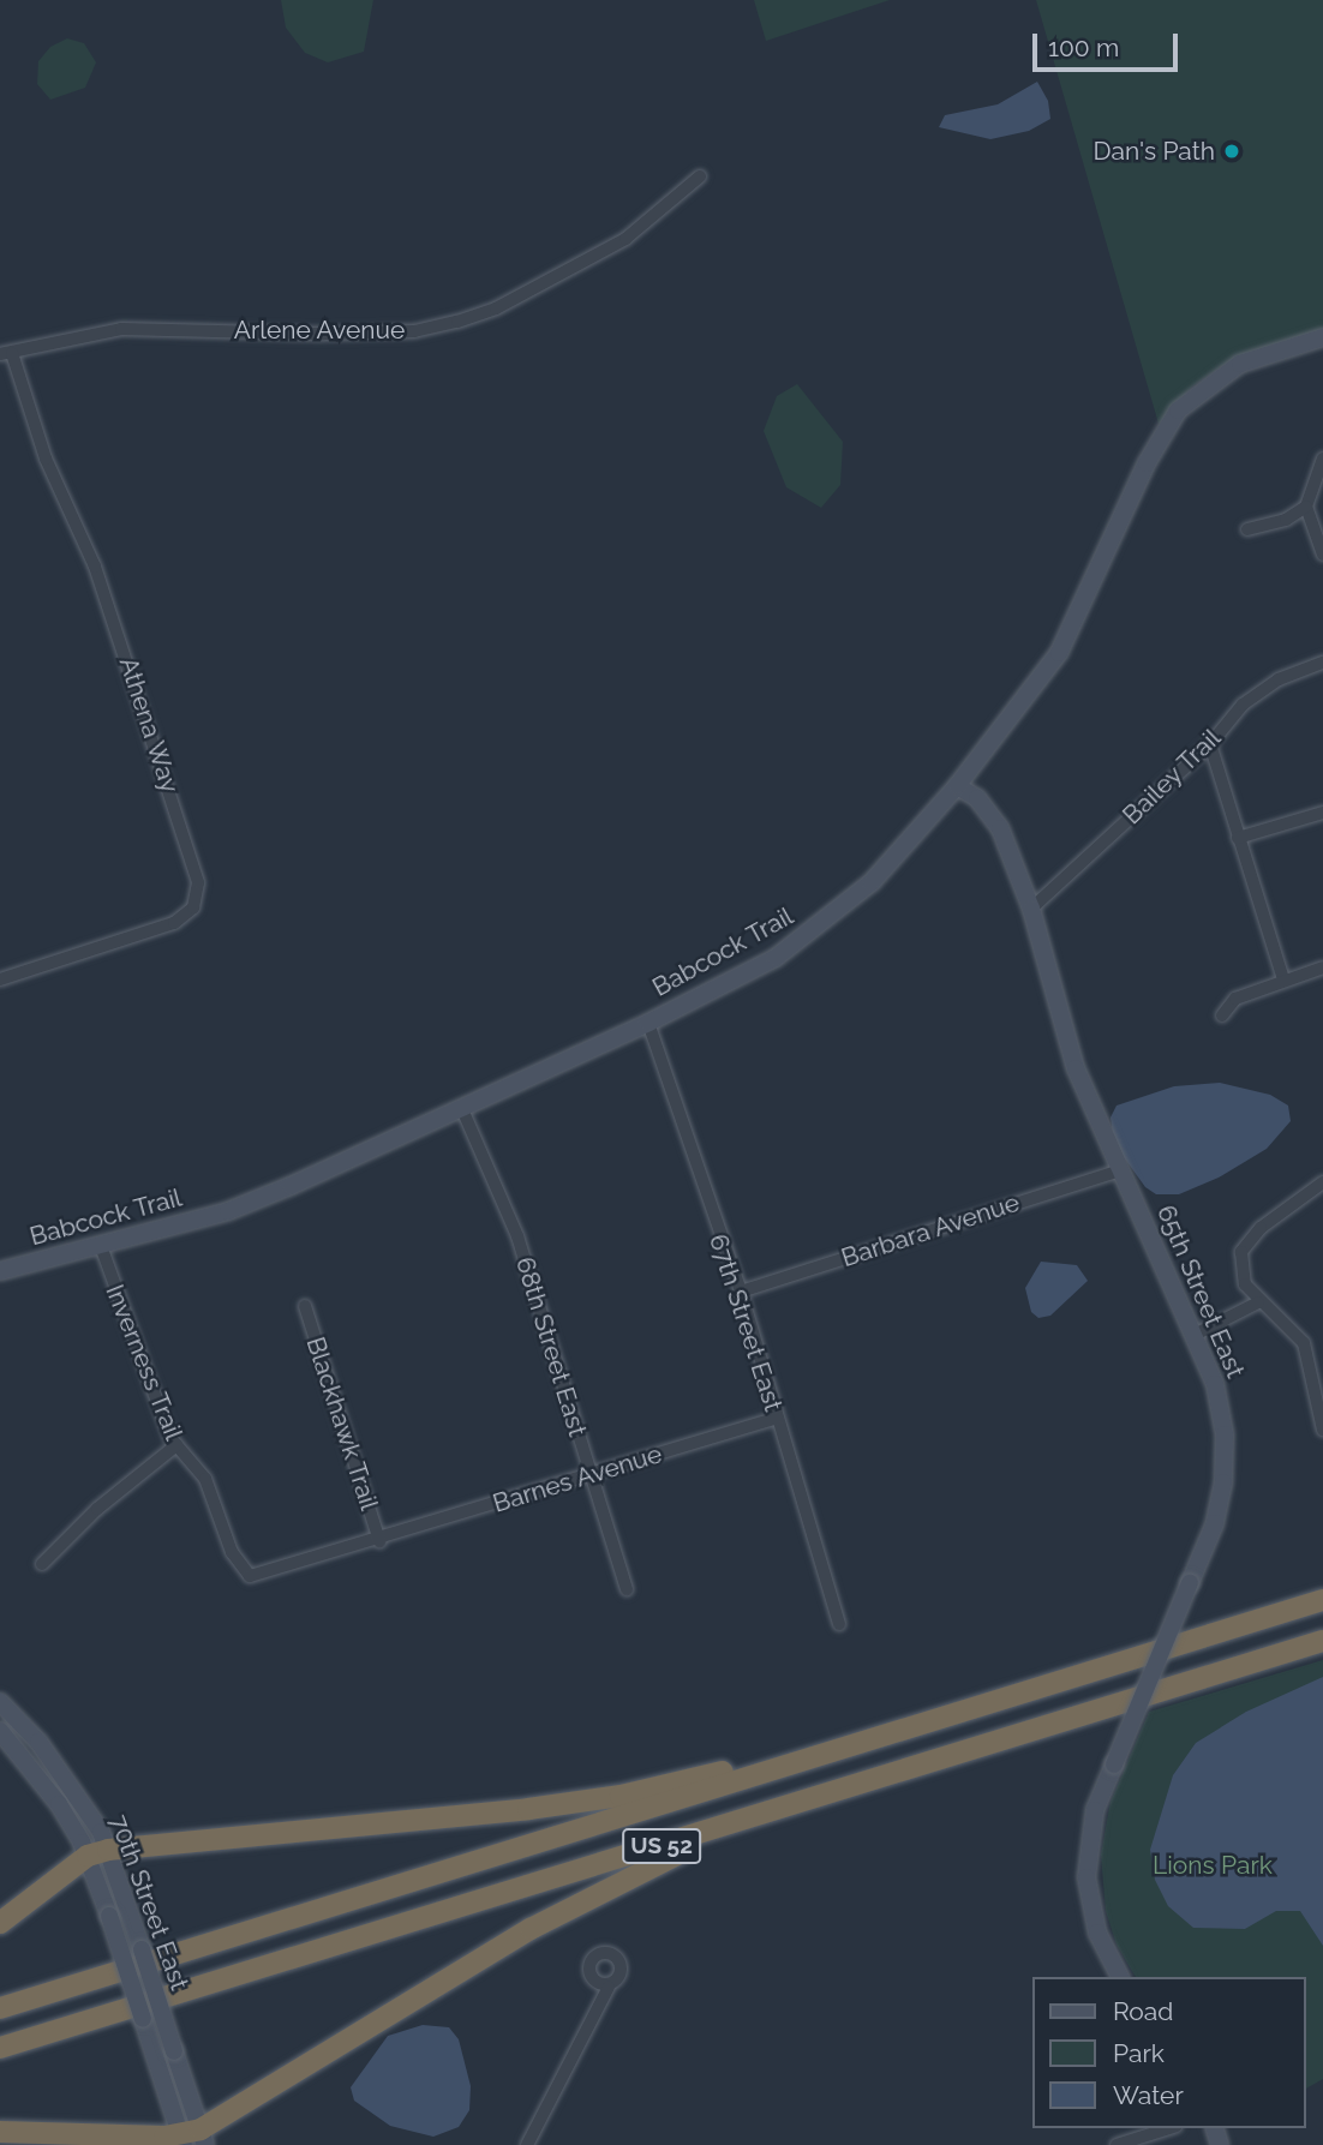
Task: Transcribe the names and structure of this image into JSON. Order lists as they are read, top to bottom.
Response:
{
  "streets": {
    "highway": ["US 52"],
    "street": [
      "Arlene Avenue",
      "Athena Way",
      "Bailey Trail",
      "Babcock Trail",
      "Barbara Avenue",
      "65th Street East",
      "67th Street East",
      "68th Street East",
      "Inverness Trail",
      "Blackhawk Trail",
      "Barnes Avenue",
      "70th Street East"
    ]
  },
  "crossings": [
    ["Arlene Avenue", "Athena Way"],
    ["Bailey Trail", "65th Street East"],
    ["Babcock Trail", "65th Street East"],
    ["Babcock Trail", "67th Street East"],
    ["Babcock Trail", "68th Street East"],
    ["Babcock Trail", "Inverness Trail"],
    ["Barbara Avenue", "65th Street East"],
    ["Barbara Avenue", "67th Street East"],
    ["67th Street East", "Barnes Avenue"],
    ["68th Street East", "Barnes Avenue"],
    ["Inverness Trail", "Blackhawk Trail"],
    ["Inverness Trail", "Barnes Avenue"],
    ["Blackhawk Trail", "Barnes Avenue"]
  ],
  "parks": ["Lions Park"],
  "places": ["Dan's Path"],
  "legend": ["Road", "Park", "Water"],
  "scale_bar": "100 m"
}
